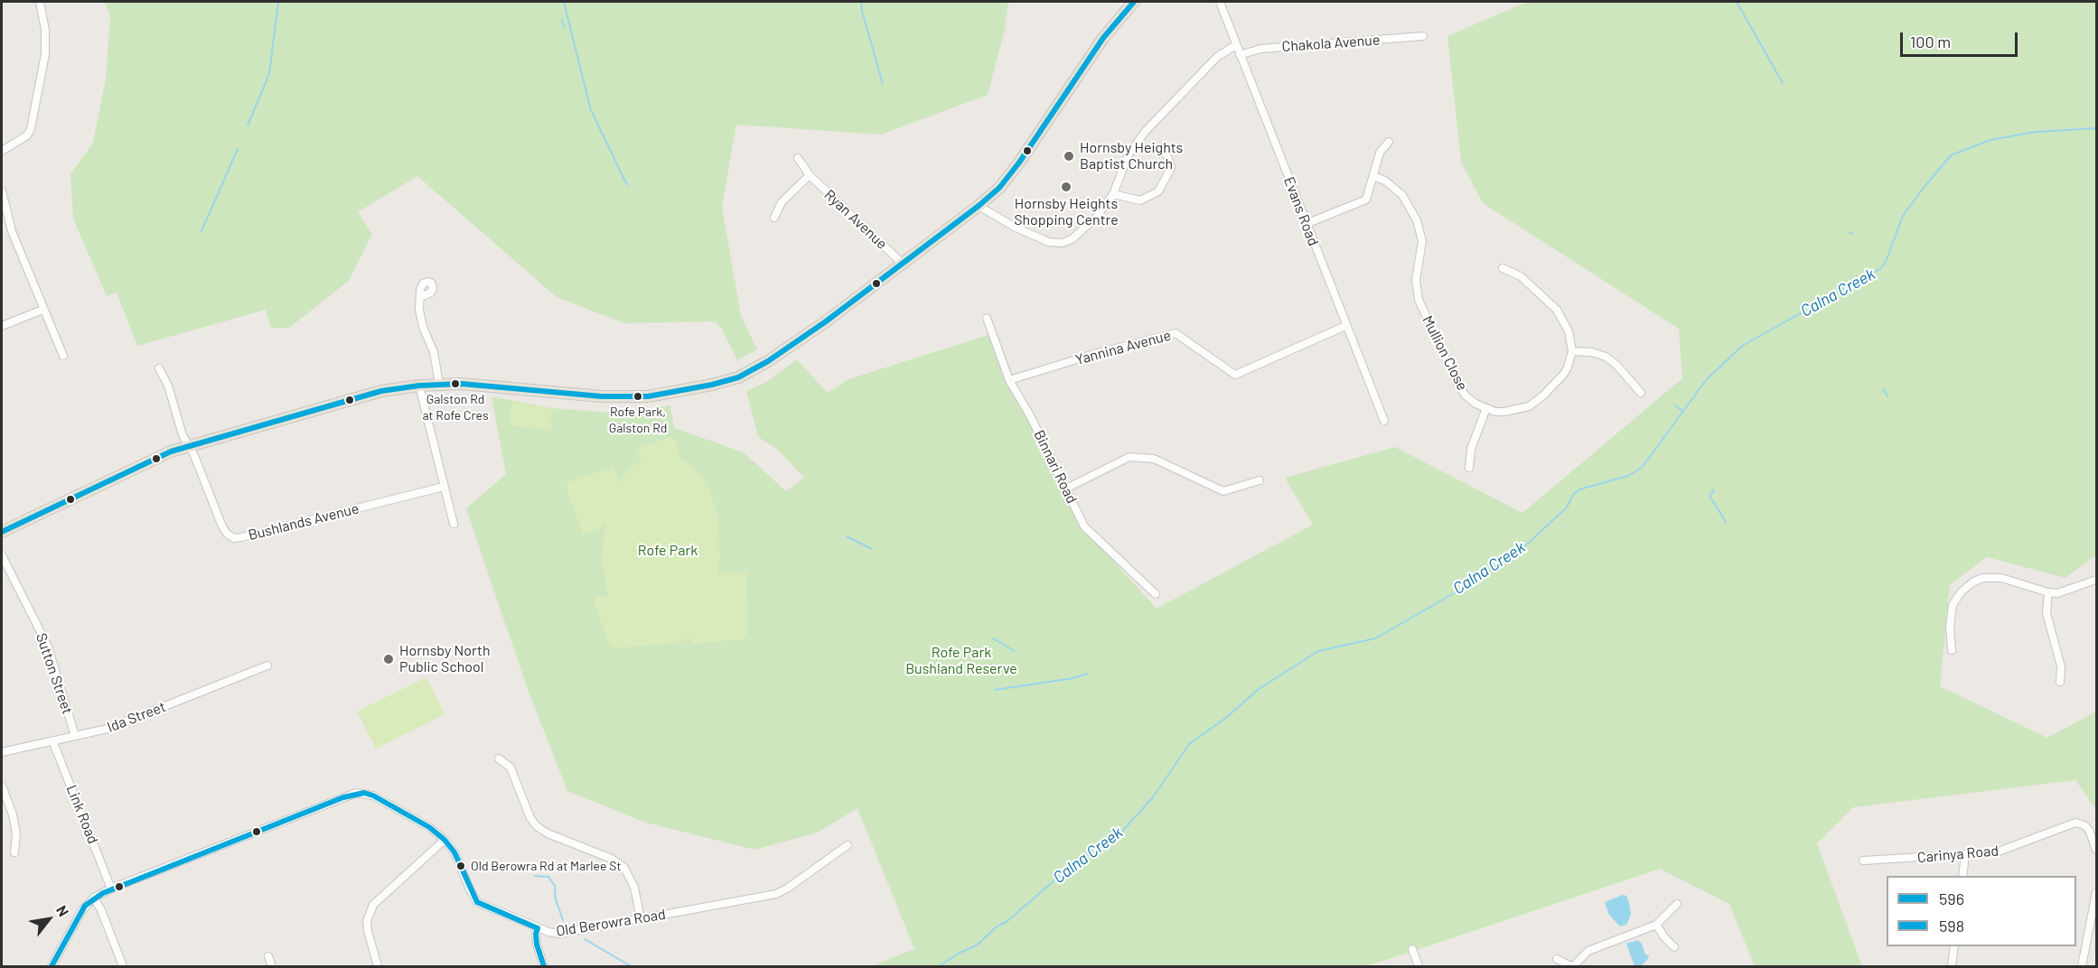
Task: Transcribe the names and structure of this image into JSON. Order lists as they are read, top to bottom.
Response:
{
  "streets": {
    "street": [
      "Chakola Avenue",
      "Evans Road",
      "Ryan Avenue",
      "Yannina Avenue",
      "Mullion Close",
      "Binnari Road",
      "Bushlands Avenue",
      "Sutton Street",
      "Ida Street",
      "Link Road",
      "Carinya Road",
      "Old Berowra Road"
    ]
  },
  "crossings": [
    ["Chakola Avenue", "Evans Road"],
    ["Evans Road", "Yannina Avenue"],
    ["Yannina Avenue", "Binnari Road"],
    ["Sutton Street", "Ida Street"],
    ["Ida Street", "Link Road"],
    ["Link Road", "Old Berowra Road"]
  ],
  "water": ["Calna Creek"],
  "parks": ["Rofe Park", "Rofe Park Bushland Reserve"],
  "places": [
    "Hornsby Heights Baptist Church",
    "Hornsby Heights Shopping Centre",
    "Galston Rd at Rofe Cres",
    "Rofe Park, Galston Rd",
    "Hornsby North Public School",
    "Old Berowra Rd at Marlee St"
  ],
  "lines": ["transit line 596", "transit line 598"],
  "legend": ["596", "598"],
  "scale_bar": "100 m",
  "north": "top right"
}
